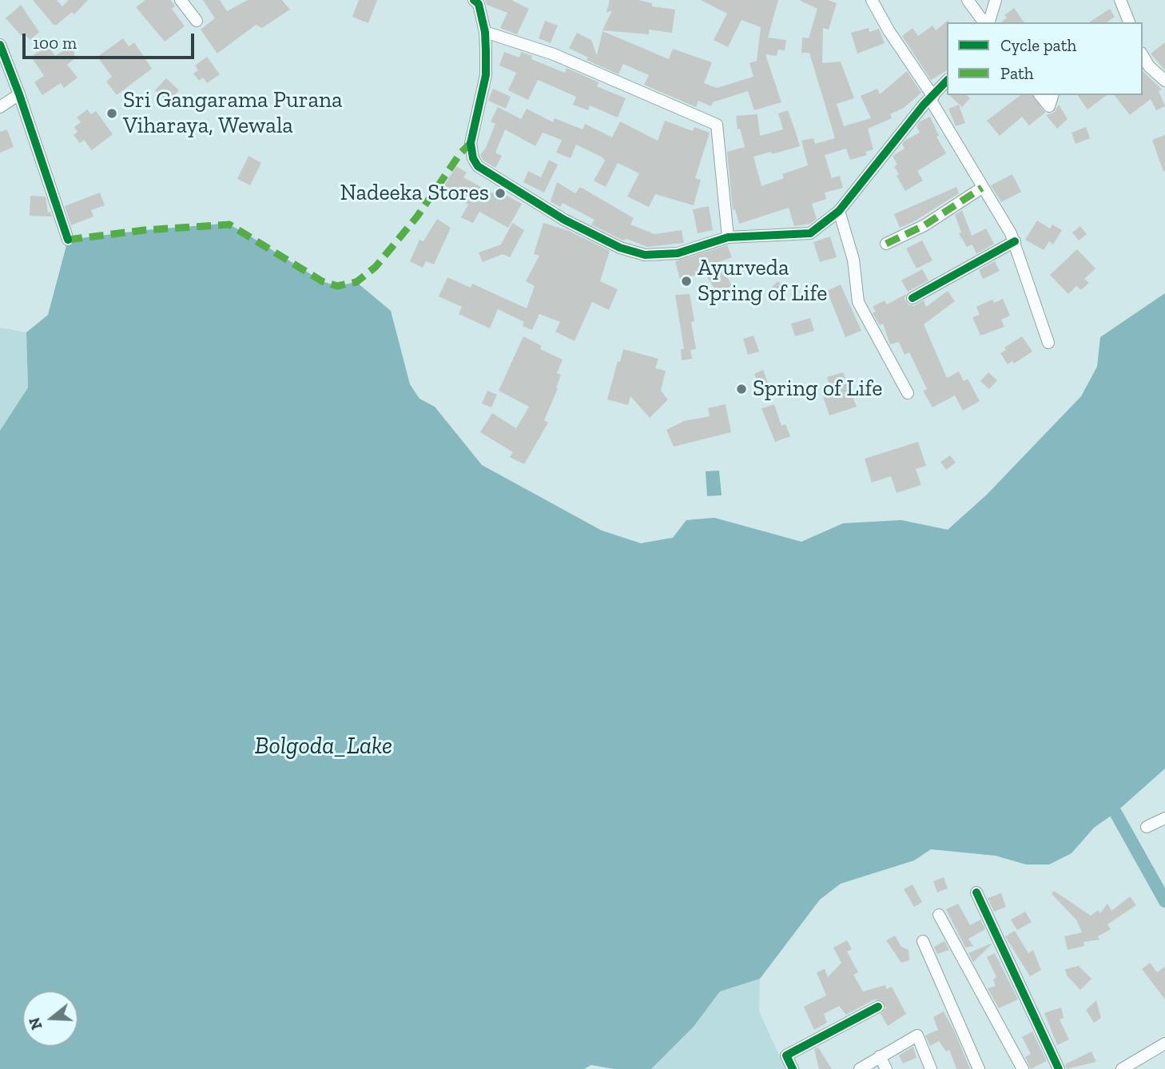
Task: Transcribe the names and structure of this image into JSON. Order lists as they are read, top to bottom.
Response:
{
  "water": ["Bolgoda_Lake"],
  "places": [
    "Sri Gangarama Purana Viharaya, Wewala",
    "Nadeeka Stores",
    "Ayurveda Spring of Life",
    "Spring of Life"
  ],
  "legend": ["Cycle path", "Path"],
  "scale_bar": "100 m",
  "north": "left"
}
